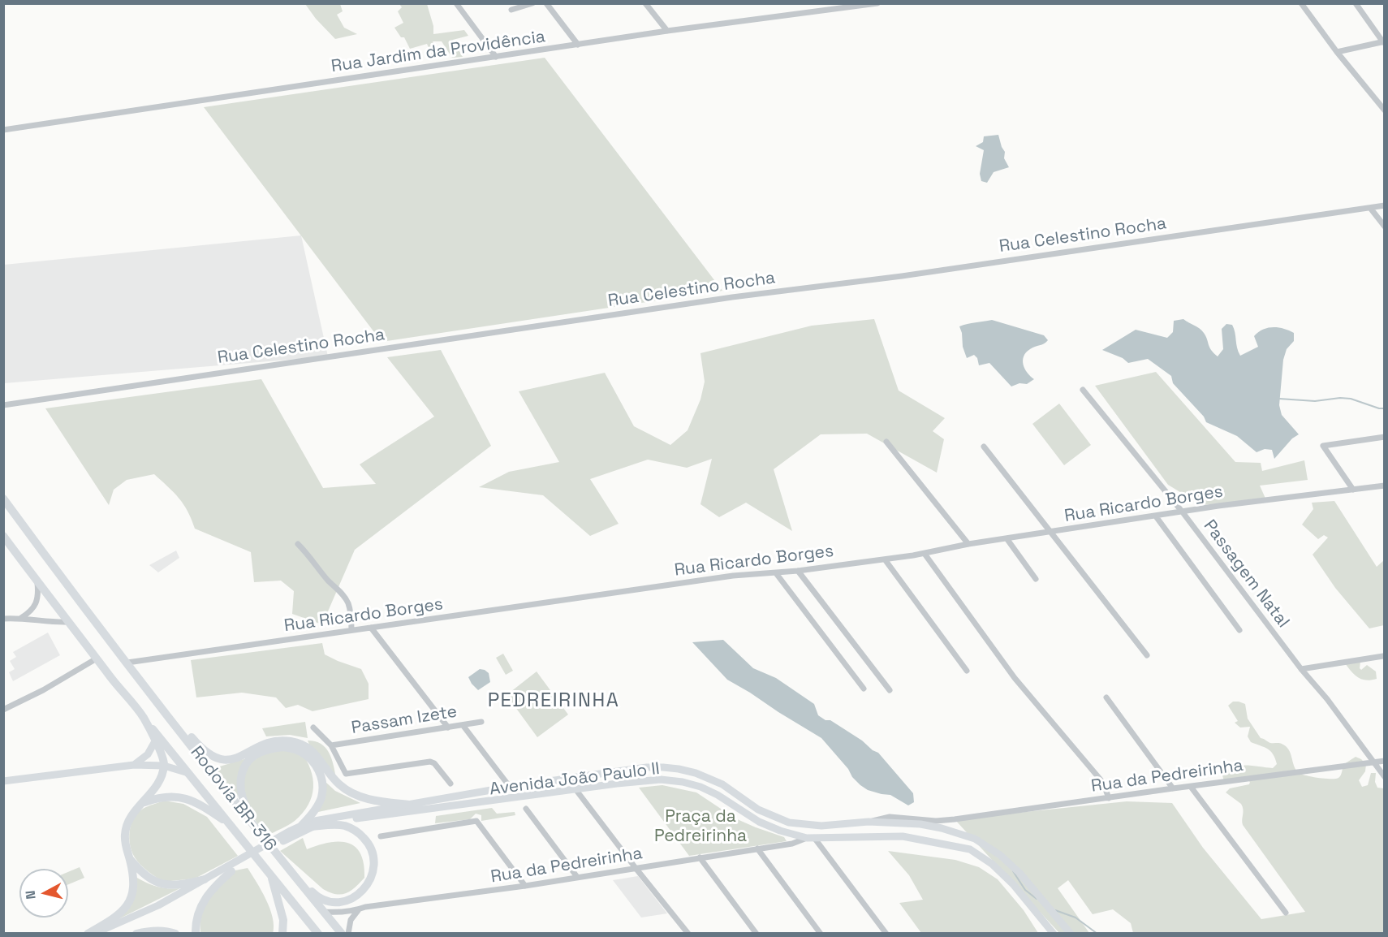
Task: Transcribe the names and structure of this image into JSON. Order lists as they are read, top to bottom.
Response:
{
  "streets": {
    "highway": ["Rodovia BR-316"],
    "main road": ["Avenida João Paulo II"],
    "street": [
      "Rua Jardim da Providência",
      "Rua Celestino Rocha",
      "Rua Ricardo Borges",
      "Passagem Natal",
      "Passam Izete",
      "Rua da Pedreirinha"
    ]
  },
  "crossings": [
    ["Rua Ricardo Borges", "Passagem Natal"],
    ["Rua Ricardo Borges", "Rodovia BR-316"],
    ["Passagem Natal", "Rua da Pedreirinha"],
    ["Rua da Pedreirinha", "Avenida João Paulo II"],
    ["Rua da Pedreirinha", "Rodovia BR-316"]
  ],
  "districts": ["PEDREIRINHA"],
  "parks": ["Praça da Pedreirinha"],
  "north": "left"
}
